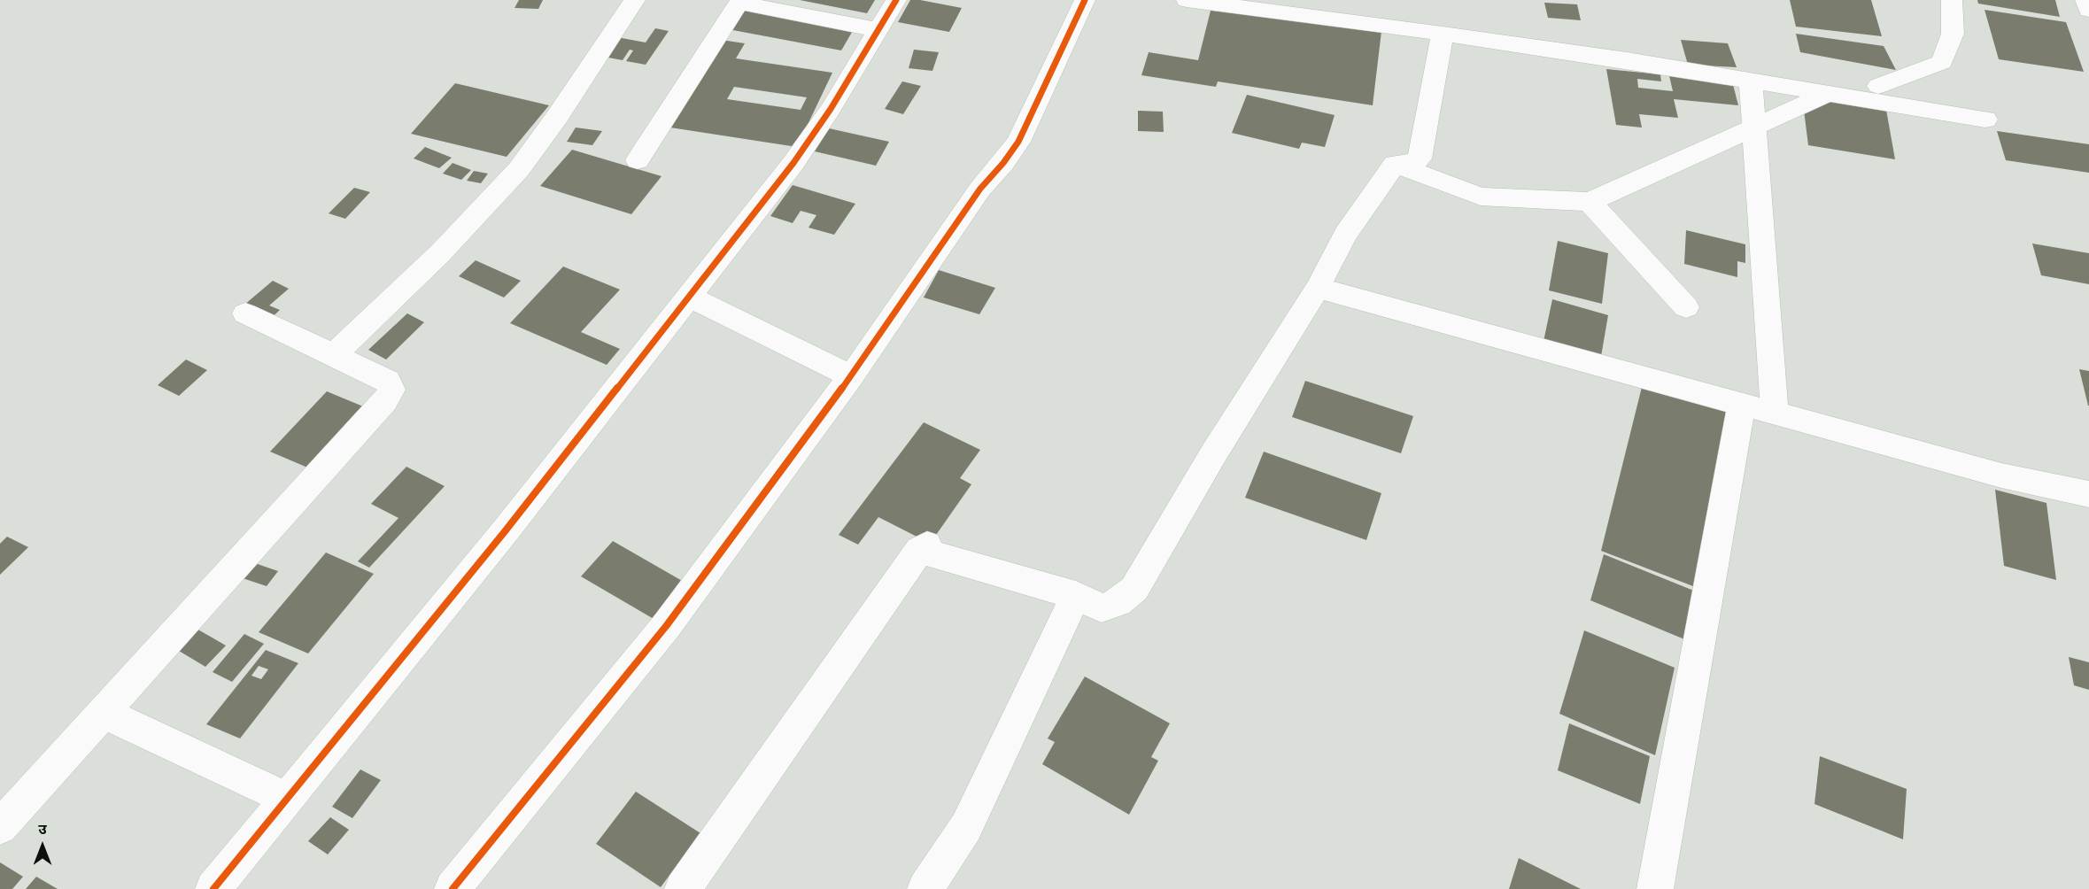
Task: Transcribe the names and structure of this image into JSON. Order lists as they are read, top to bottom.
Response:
{
  "north": "top"
}
